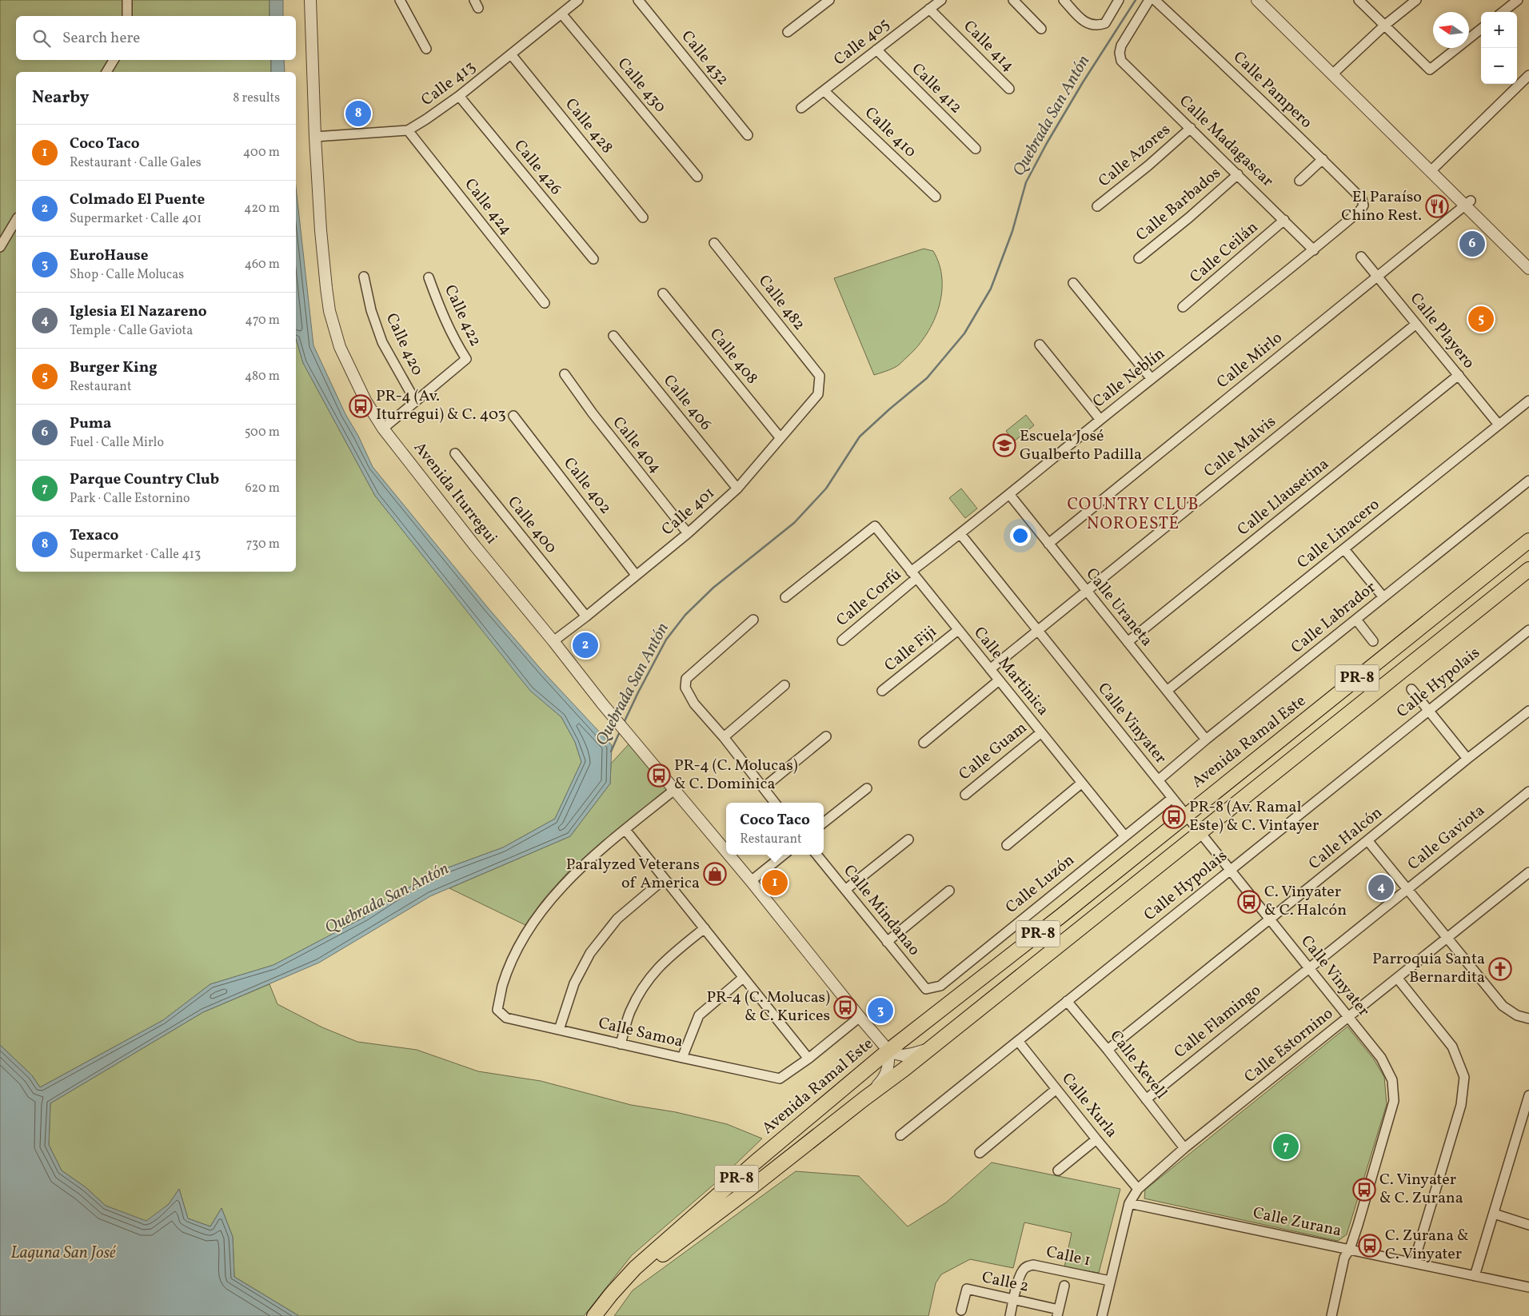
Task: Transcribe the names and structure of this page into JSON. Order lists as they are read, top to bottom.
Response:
{
  "streets": {
    "main road": ["PR-8", "Avenida Ramal Este"],
    "street": [
      "Calle 405",
      "Calle 414",
      "Calle 432",
      "Calle 413",
      "Calle 430",
      "Calle 412",
      "Calle Pampero",
      "Calle 428",
      "Calle 410",
      "Calle Madagascar",
      "Calle Azores",
      "Calle 426",
      "Calle Barbados",
      "Calle 424",
      "Calle Ceilán",
      "Calle 482",
      "Calle 422",
      "Calle Playero",
      "Calle 420",
      "Calle 408",
      "Calle Mirlo",
      "Calle Neblín",
      "Calle 406",
      "Calle 404",
      "Calle Malvis",
      "Calle 402",
      "Avenida Iturregui",
      "Calle Llausetina",
      "Calle 401",
      "Calle 400",
      "Calle Linacero",
      "Calle Corfú",
      "Calle Uraneta",
      "Calle Labrador",
      "Calle Fiji",
      "Calle Martinica",
      "Calle Hypolais",
      "Calle Vinyater",
      "Calle Guam",
      "Calle Gaviota",
      "Calle Halcón",
      "Calle Luzón",
      "Calle Mindanao",
      "Calle Flamingo",
      "Calle Samoa",
      "Calle Estornino",
      "Calle Xevell",
      "Calle Xurla",
      "Calle Zurana",
      "Calle 1",
      "Calle 2"
    ]
  },
  "crossings": [
    ["Calle 405", "Calle 414"],
    ["Calle 405", "Calle 412"],
    ["Calle 405", "Calle 410"],
    ["Calle 413", "Calle 430"],
    ["Calle 413", "Calle 428"],
    ["Calle 413", "Calle 426"],
    ["Calle 413", "Calle 424"],
    ["Calle 413", "Avenida Iturregui"],
    ["Calle Pampero", "Calle Neblín"],
    ["Calle Madagascar", "Calle Azores"],
    ["Calle Madagascar", "Calle Barbados"],
    ["Calle Madagascar", "Calle Ceilán"],
    ["Calle Madagascar", "Calle Neblín"],
    ["Calle 482", "Calle 401"],
    ["Calle 422", "Calle 420"],
    ["Calle Playero", "Calle Mirlo"],
    ["Calle Playero", "Calle Malvis"],
    ["Calle Playero", "Calle Llausetina"],
    ["Calle Playero", "Calle Linacero"],
    ["Calle 408", "Calle 401"],
    ["Calle Mirlo", "Calle Uraneta"],
    ["Calle Neblín", "Calle Corfú"],
    ["Calle Neblín", "Calle Uraneta"],
    ["Calle Neblín", "Calle Martinica"],
    ["Calle Neblín", "Calle Vinyater"],
    ["Calle 406", "Calle 401"],
    ["Calle 404", "Calle 401"],
    ["Calle Malvis", "Calle Uraneta"],
    ["Calle Malvis", "Calle Martinica"],
    ["Calle Malvis", "Calle Vinyater"],
    ["Calle 402", "Calle 401"],
    ["Avenida Iturregui", "Calle 401"],
    ["Avenida Iturregui", "Avenida Ramal Este"],
    ["Calle Llausetina", "Calle Uraneta"],
    ["Calle 401", "Calle 400"],
    ["Calle Linacero", "Calle Uraneta"],
    ["Calle Corfú", "Calle Martinica"],
    ["Calle Uraneta", "Calle Labrador"],
    ["Calle Labrador", "Calle Vinyater"],
    ["Calle Fiji", "Calle Martinica"],
    ["Calle Martinica", "Calle Guam"],
    ["Calle Martinica", "Calle Luzón"],
    ["PR-8", "Calle Vinyater"],
    ["Calle Hypolais", "Calle Vinyater"],
    ["Calle Hypolais", "Calle Xevell"],
    ["Calle Hypolais", "Calle Xurla"],
    ["Calle Vinyater", "Avenida Ramal Este"],
    ["Calle Vinyater", "Calle Gaviota"],
    ["Calle Vinyater", "Calle Halcón"],
    ["Calle Vinyater", "Calle Luzón"],
    ["Calle Vinyater", "Calle Flamingo"],
    ["Calle Vinyater", "Calle Estornino"],
    ["Calle Vinyater", "Calle Zurana"],
    ["Calle Gaviota", "Calle Flamingo"],
    ["Calle Halcón", "Calle Xevell"],
    ["Calle Luzón", "Calle Mindanao"],
    ["Calle Flamingo", "Calle Xevell"],
    ["Calle Estornino", "Calle Xevell"],
    ["Calle Estornino", "Calle Xurla"],
    ["Calle Estornino", "Calle Zurana"],
    ["Calle Estornino", "Calle 1"],
    ["Calle 1", "Calle 2"]
  ],
  "districts": ["COUNTRY CLUB NOROESTE"],
  "water": ["Quebrada San Antón", "Laguna San José"],
  "places": {
    "restaurant": ["El Paraíso Chino Rest."],
    "bus stop": [
      "PR-4 (Av. Iturregui) & C. 403",
      "PR-4 (C. Molucas) & C. Dominica",
      "PR-8 (Av. Ramal Este) & C. Vintayer",
      "C. Vinyater & C. Halcón",
      "PR-4 (C. Molucas) & C. Kurices",
      "C. Vinyater & C. Zurana",
      "C. Zurana & C. Vinyater"
    ],
    "school or university": ["Escuela José Gualberto Padilla"],
    "shop": ["Paralyzed Veterans of America"],
    "church": ["Parroquia Santa Bernardita"]
  },
  "north": "left",
  "page": {
    "map_buttons": ["+", "−"],
    "search": "Search here",
    "heading": ["Nearby", "8 results"],
    "pins": [
      "8",
      "6",
      "5",
      "2",
      "1",
      "4",
      "3",
      "7"
    ],
    "list": [
      {
        "mark": "1",
        "name": "Coco Taco",
        "note": "Restaurant · Calle Gales",
        "value": "400 m"
      },
      {
        "mark": "2",
        "name": "Colmado El Puente",
        "note": "Supermarket · Calle 401",
        "value": "420 m"
      },
      {
        "mark": "3",
        "name": "EuroHause",
        "note": "Shop · Calle Molucas",
        "value": "460 m"
      },
      {
        "mark": "4",
        "name": "Iglesia El Nazareno",
        "note": "Temple · Calle Gaviota",
        "value": "470 m"
      },
      {
        "mark": "5",
        "name": "Burger King",
        "note": "Restaurant",
        "value": "480 m"
      },
      {
        "mark": "6",
        "name": "Puma",
        "note": "Fuel · Calle Mirlo",
        "value": "500 m"
      },
      {
        "mark": "7",
        "name": "Parque Country Club",
        "note": "Park · Calle Estornino",
        "value": "620 m"
      },
      {
        "mark": "8",
        "name": "Texaco",
        "note": "Supermarket · Calle 413",
        "value": "730 m"
      }
    ],
    "popup": ["Coco Taco", "Restaurant"]
  }
}
